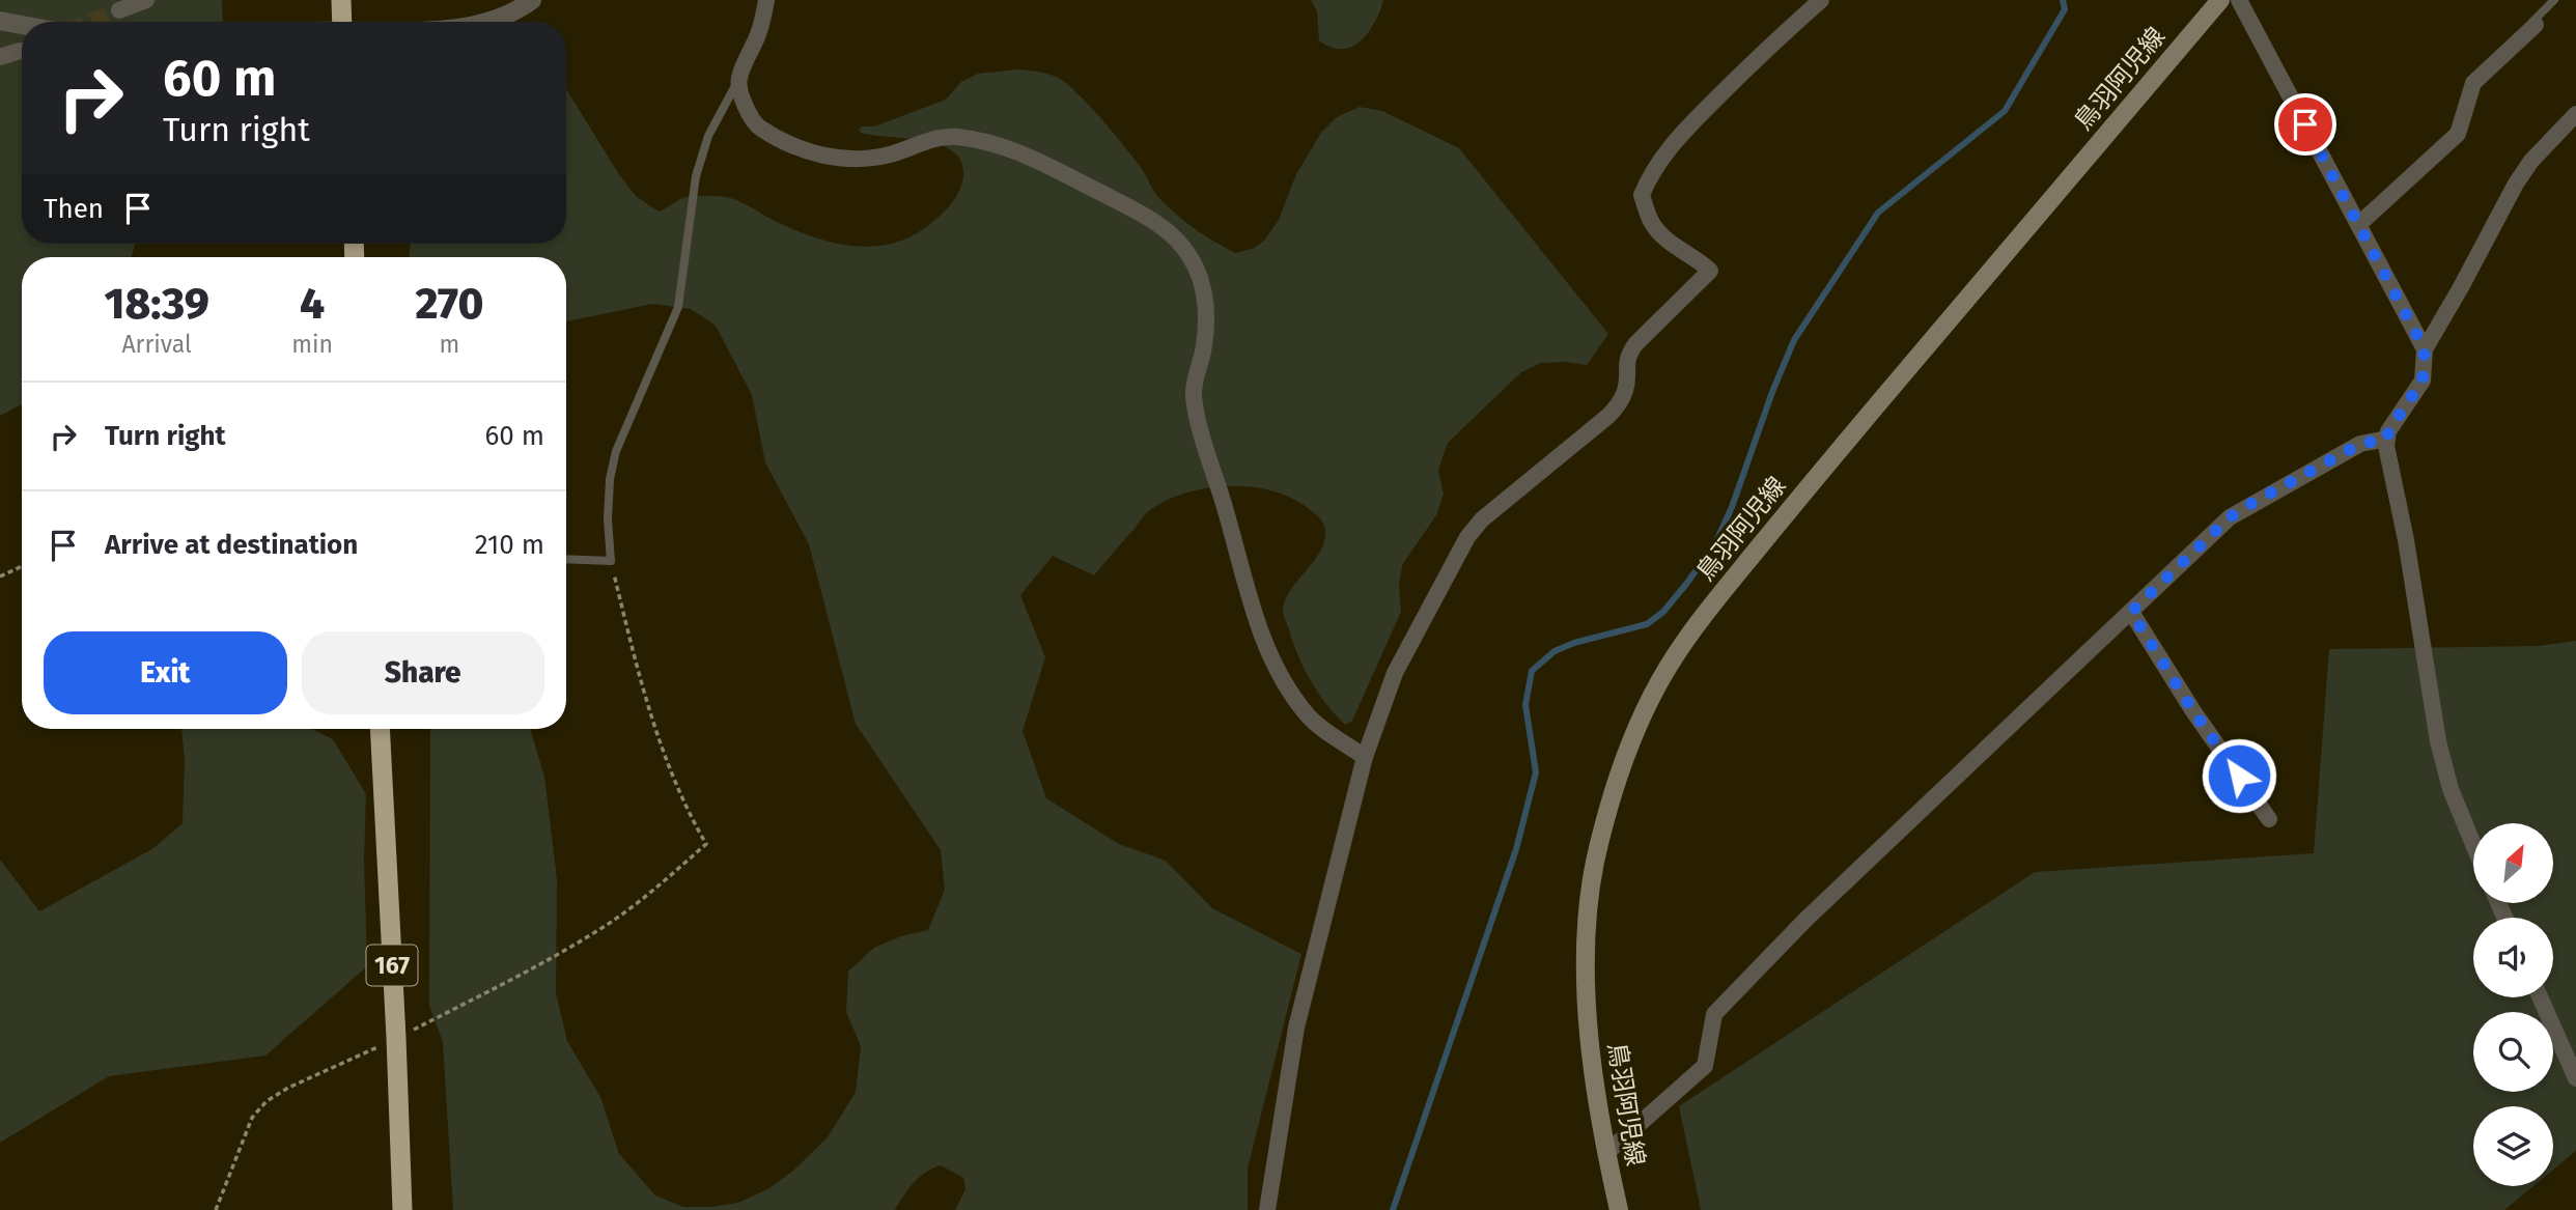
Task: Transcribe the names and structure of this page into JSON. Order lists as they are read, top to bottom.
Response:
{
  "streets": {
    "highway": ["167"],
    "main road": ["鳥羽阿児線"]
  },
  "north": "top right",
  "page": {
    "turn": ["60 m", "Turn right"],
    "then": "Then",
    "eta": [
      "18:39",
      "Arrival",
      "4",
      "min",
      "270",
      "m"
    ],
    "list": [
      {
        "name": "Turn right",
        "value": "60 m"
      },
      {
        "name": "Arrive at destination",
        "value": "210 m"
      }
    ],
    "buttons": ["Exit", "Share"]
  }
}
